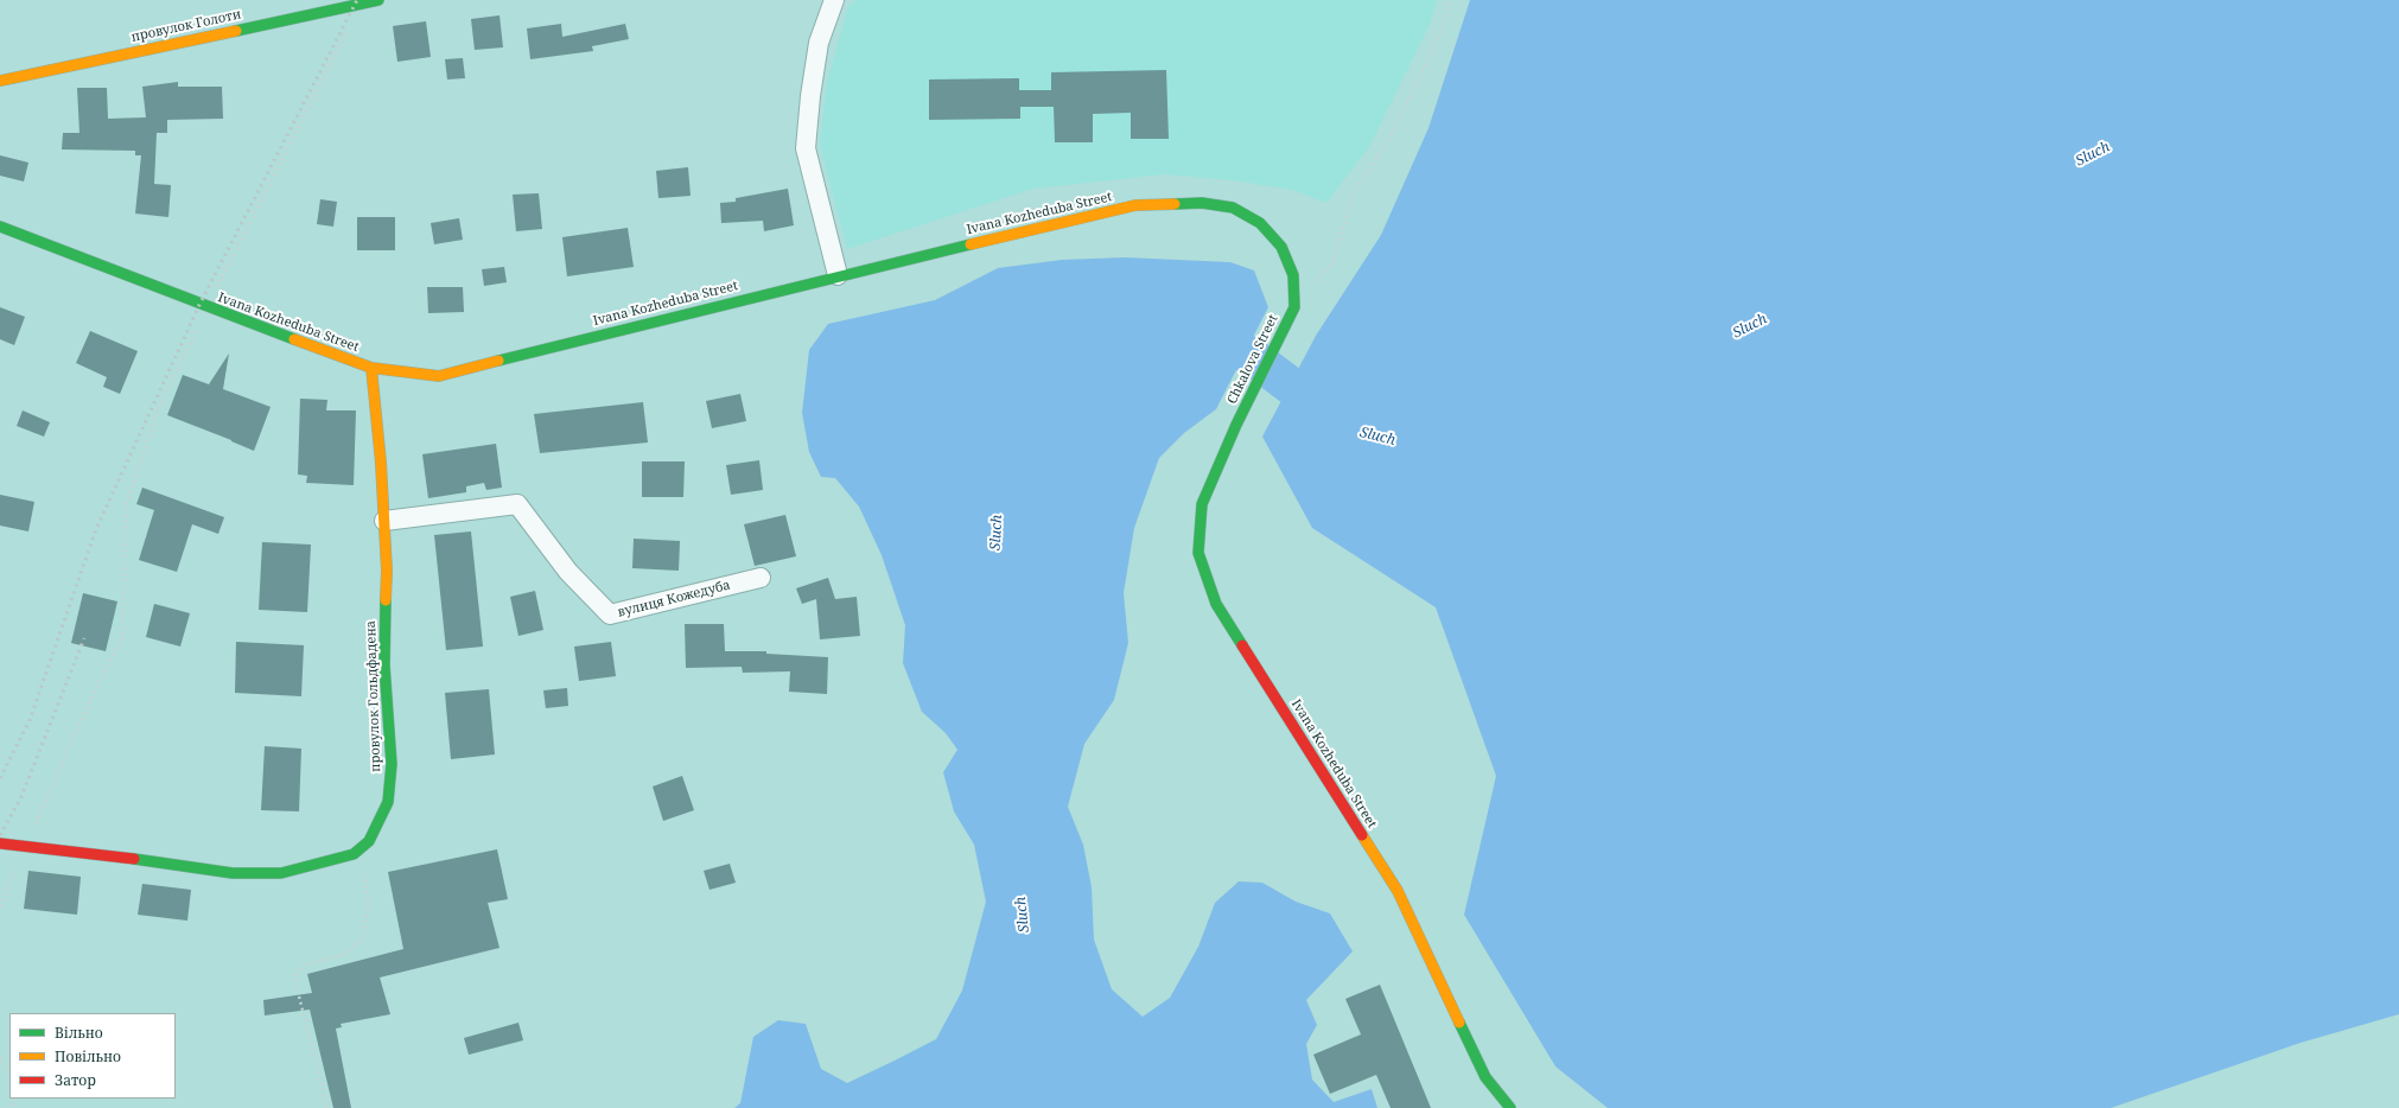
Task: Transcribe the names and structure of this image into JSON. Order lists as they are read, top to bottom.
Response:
{
  "streets": {
    "main road": [
      "провулок Голоти",
      "Ivana Kozheduba Street",
      "Chkalova Street",
      "провулок Гольдфадена"
    ],
    "street": ["вулиця Кожедуба"]
  },
  "crossings": [
    ["Ivana Kozheduba Street", "Chkalova Street"],
    ["Ivana Kozheduba Street", "провулок Гольдфадена"],
    ["вулиця Кожедуба", "провулок Гольдфадена"]
  ],
  "water": ["Sluch"],
  "legend": ["Вільно", "Повільно", "Затор"]
}
